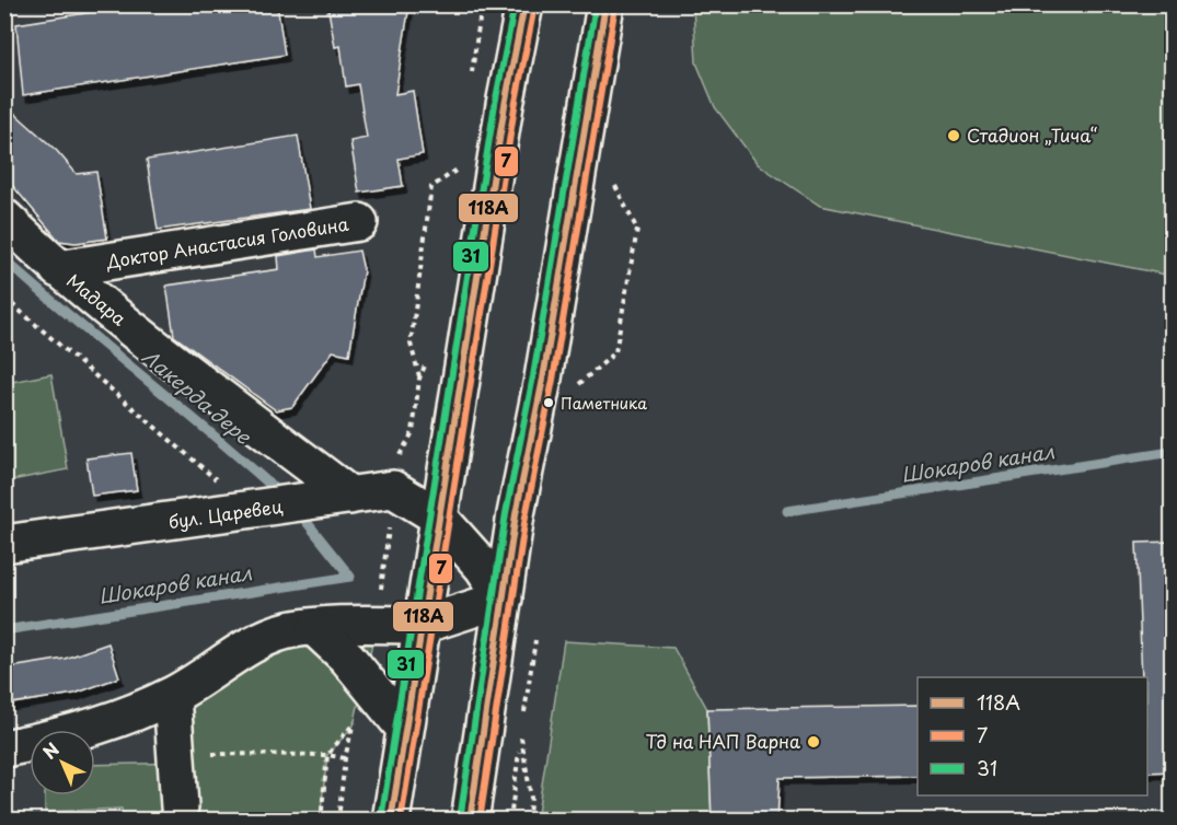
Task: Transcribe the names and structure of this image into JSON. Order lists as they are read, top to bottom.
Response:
{
  "streets": {
    "main road": ["Доктор Анастасия Головина", "Мадара", "бул. Царевец"]
  },
  "crossings": [
    ["Доктор Анастасия Головина", "Мадара"],
    ["Мадара", "бул. Царевец"]
  ],
  "water": ["Лакерда дере", "Шокаров канал"],
  "places": ["Стадион „Тича“", "Паметника", "Тд на НАП Варна"],
  "lines": ["transit line 118А", "transit line 31", "transit line 7"],
  "legend": ["118А", "7", "31"],
  "north": "top left"
}
